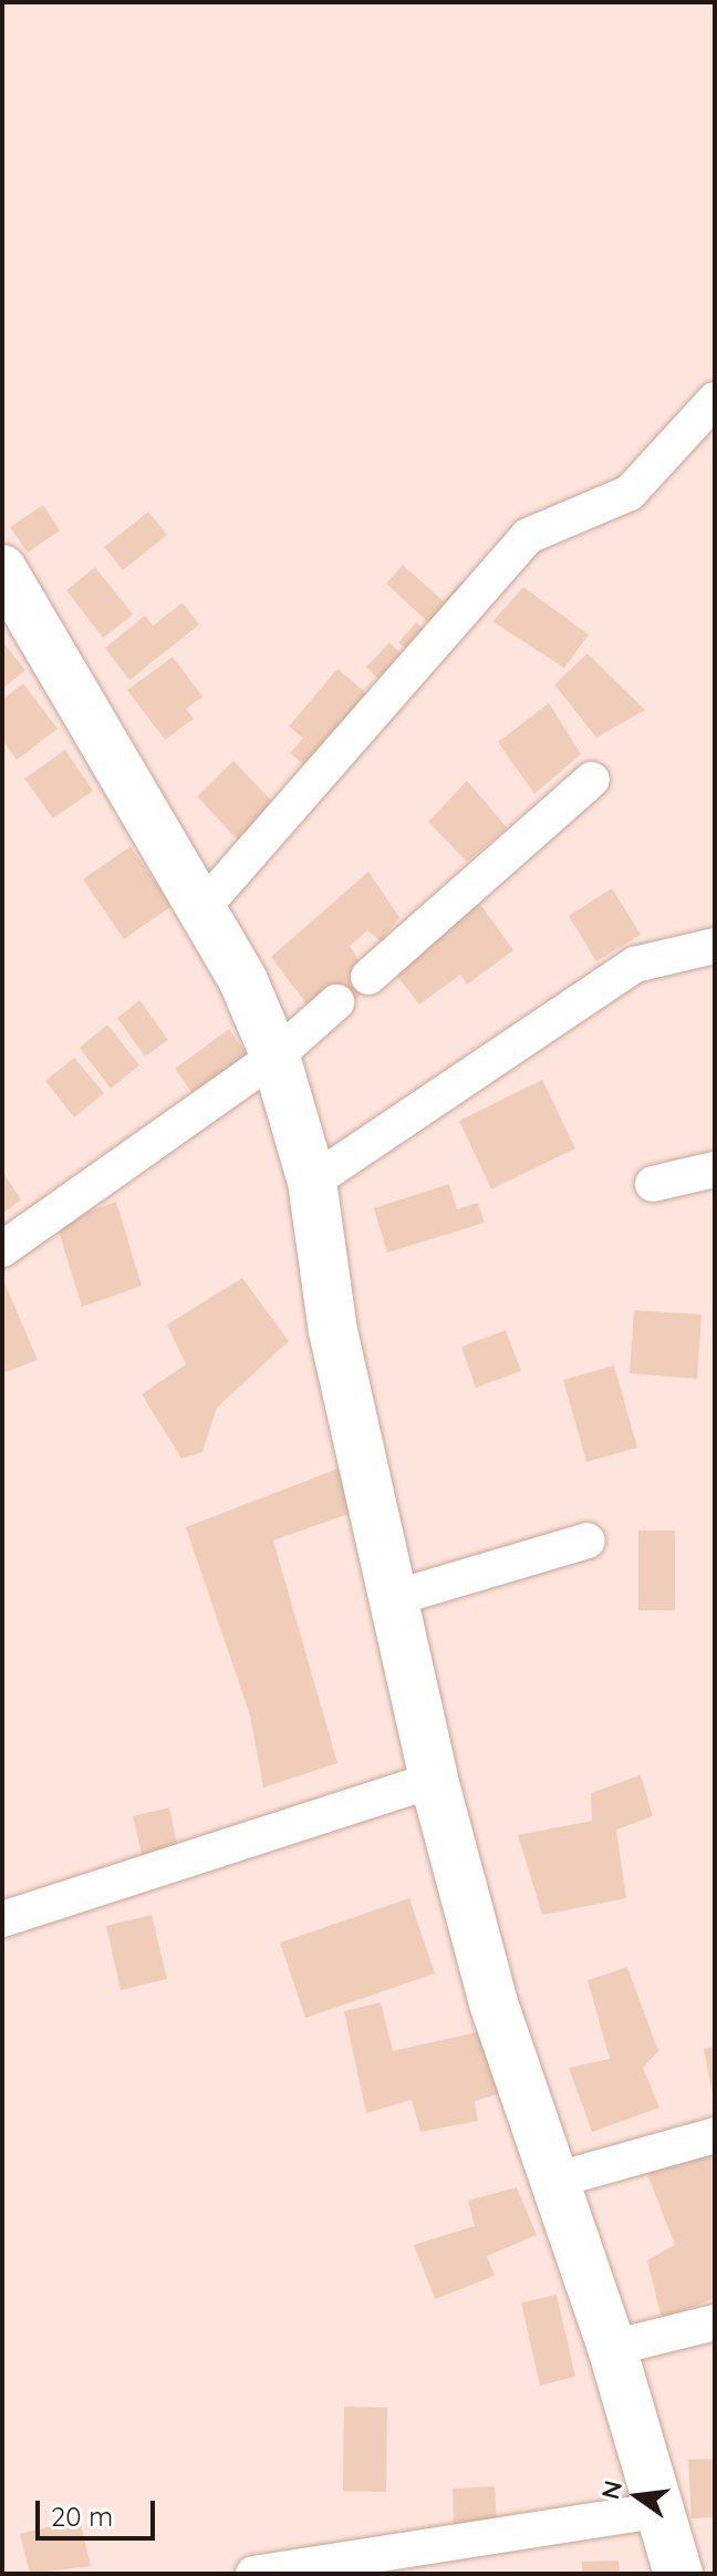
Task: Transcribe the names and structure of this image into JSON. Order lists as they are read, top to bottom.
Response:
{
  "scale_bar": "20 m",
  "north": "left"
}
